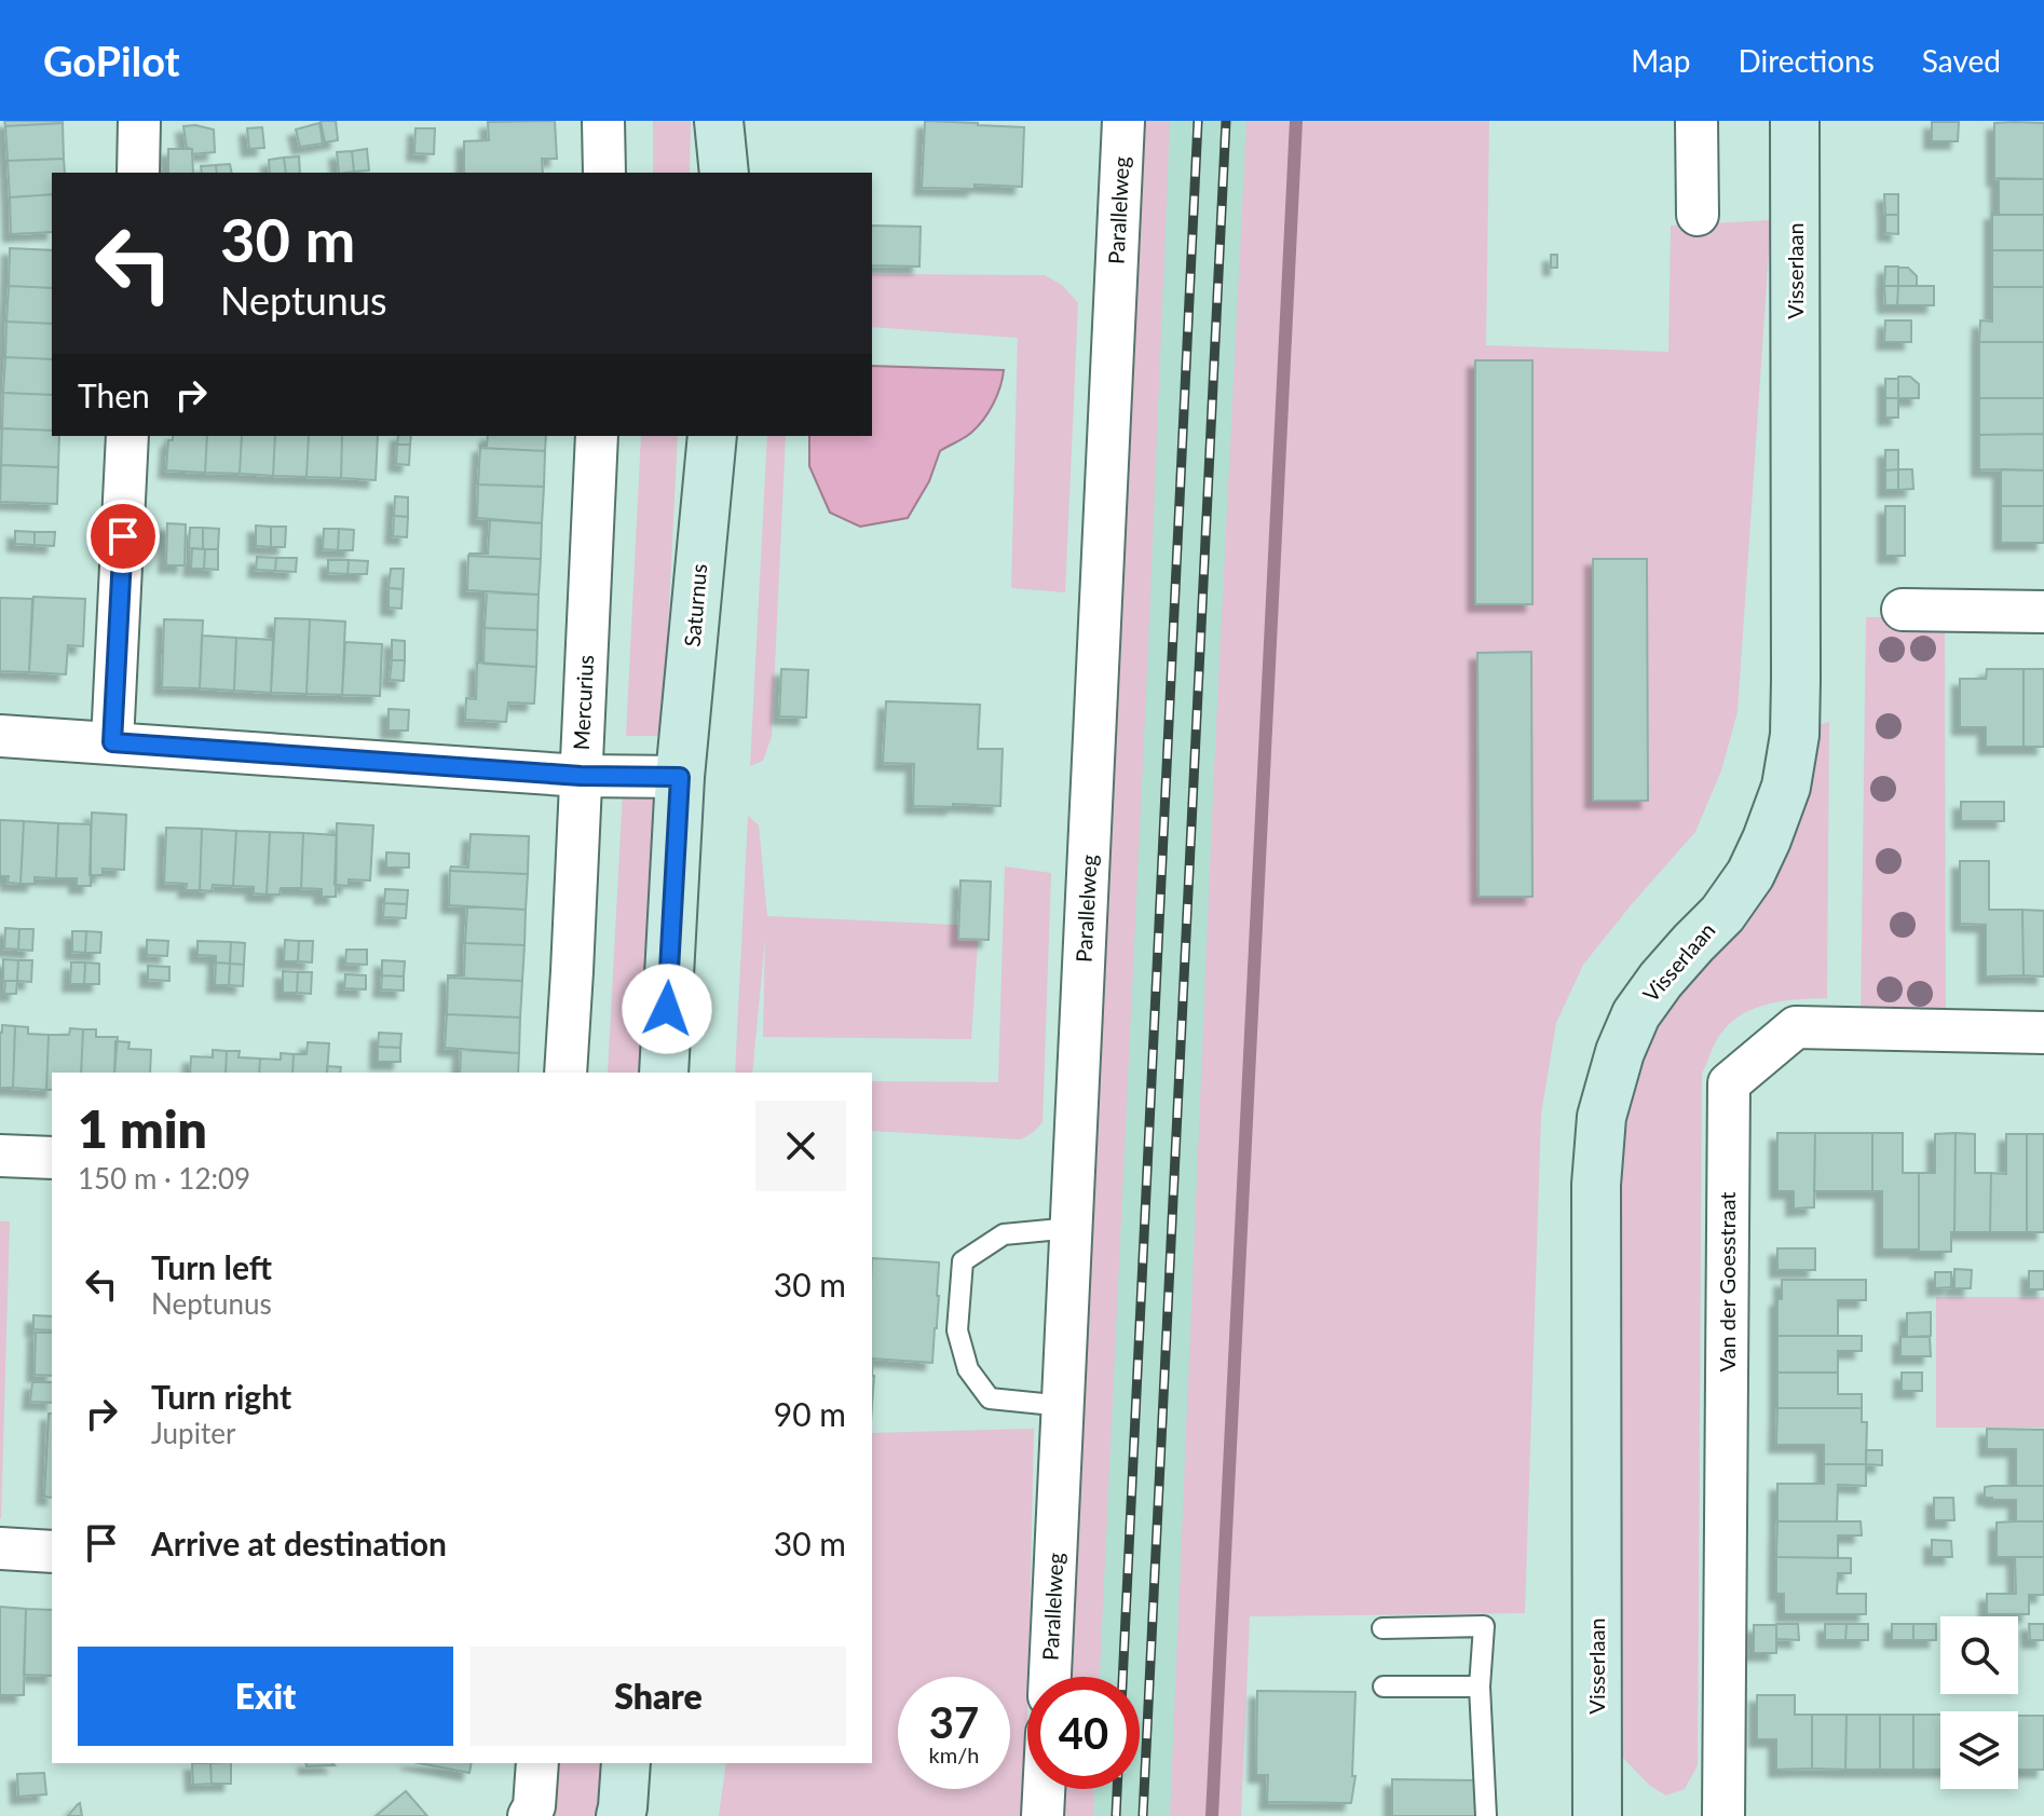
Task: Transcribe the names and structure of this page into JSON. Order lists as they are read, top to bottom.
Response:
{
  "streets": {
    "street": [
      "Parallelweg",
      "Visserlaan",
      "Saturnus",
      "Mercurius",
      "Van der Goesstraat"
    ]
  },
  "page": {
    "header": "GoPilot",
    "nav": ["Map", "Directions", "Saved"],
    "turn": ["30 m", "Neptunus"],
    "then": "Then",
    "heading": ["1 min", "150 m · 12:09"],
    "list": [
      {
        "name": "Turn left",
        "note": "Neptunus",
        "value": "30 m"
      },
      {
        "name": "Turn right",
        "note": "Jupiter",
        "value": "90 m"
      },
      {
        "name": "Arrive at destination",
        "value": "30 m"
      }
    ],
    "buttons": ["Exit", "Share"],
    "speed": "37 km/h",
    "limit": "40"
  }
}
